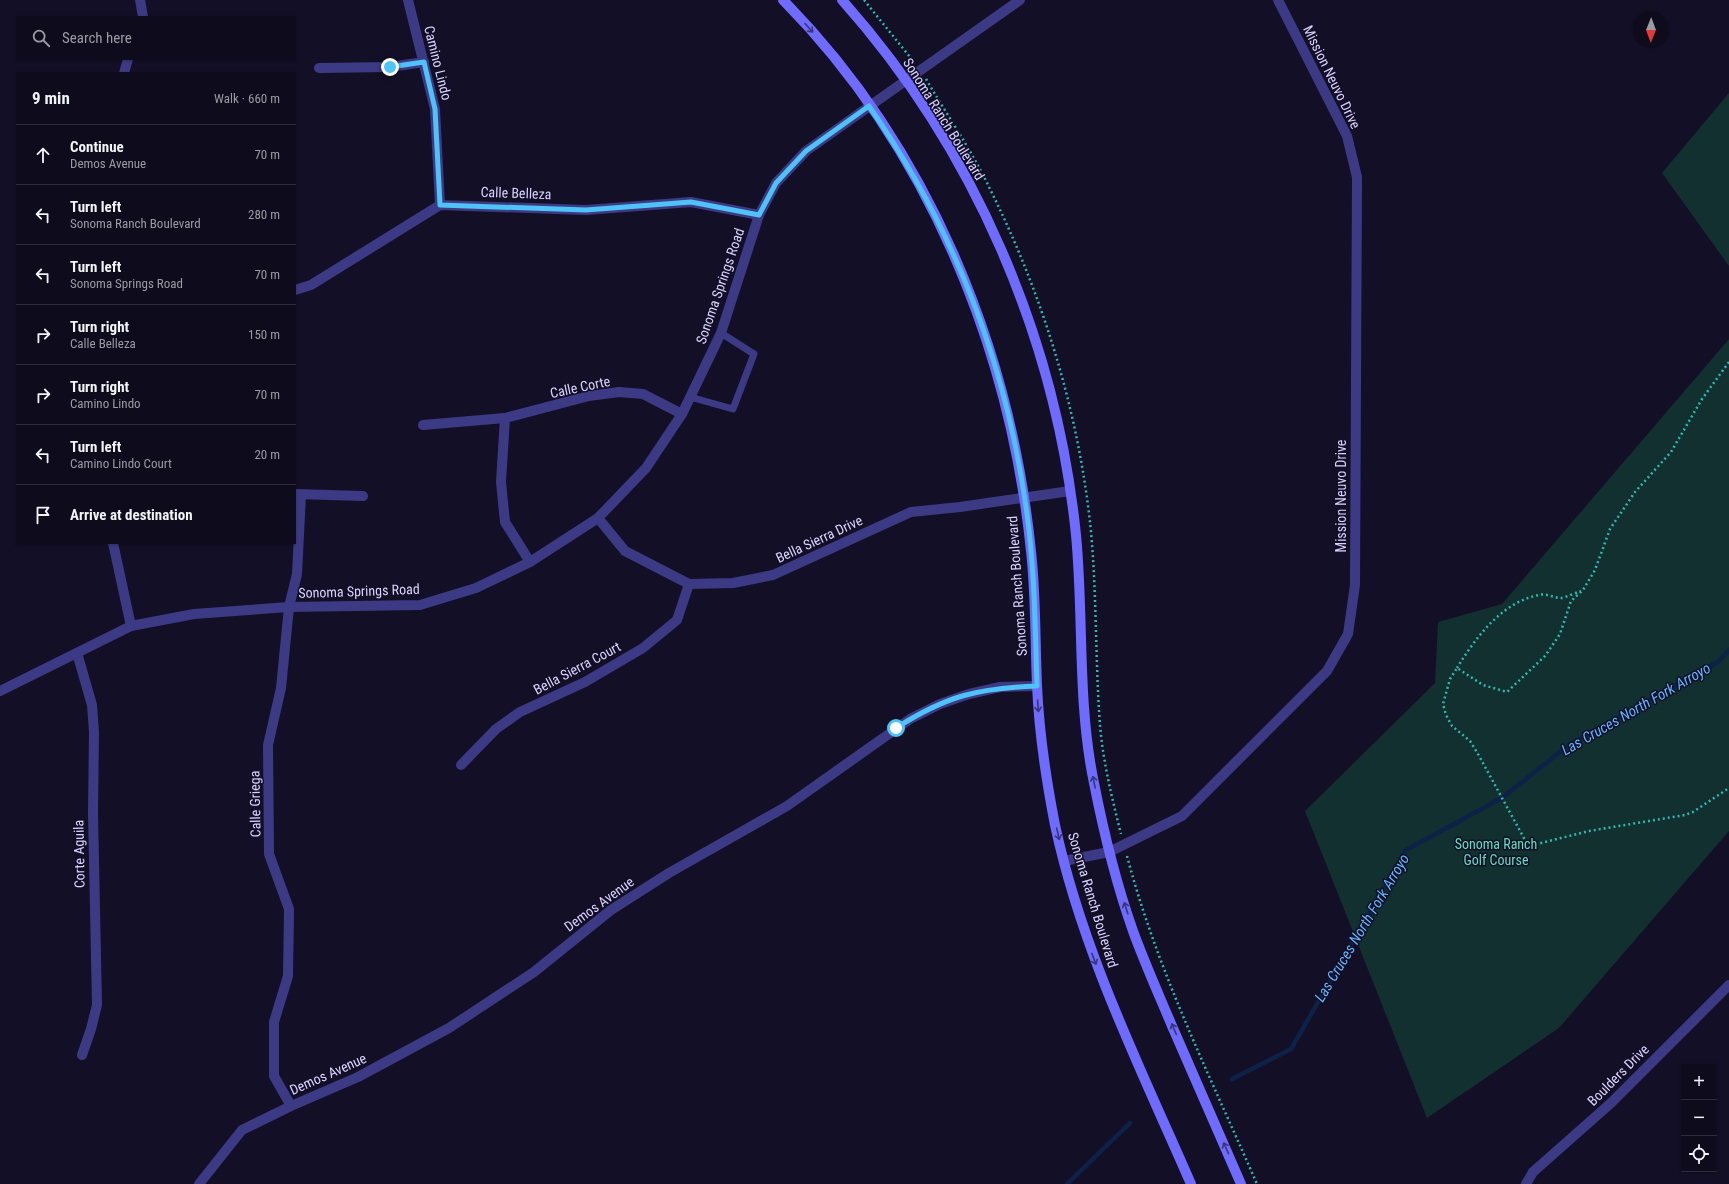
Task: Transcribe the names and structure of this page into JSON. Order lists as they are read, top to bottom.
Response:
{
  "streets": {
    "main road": ["Sonoma Ranch Boulevard"],
    "street": [
      "Camino Lindo",
      "Mission Neuvo Drive",
      "Calle Belleza",
      "Sonoma Springs Road",
      "Calle Corte",
      "Bella Sierra Drive",
      "Bella Sierra Court",
      "Calle Griega",
      "Corte Aguila",
      "Demos Avenue",
      "Boulders Drive"
    ]
  },
  "crossings": [
    ["Camino Lindo", "Calle Belleza"],
    ["Mission Neuvo Drive", "Sonoma Ranch Boulevard"],
    ["Sonoma Ranch Boulevard", "Sonoma Springs Road"],
    ["Sonoma Ranch Boulevard", "Bella Sierra Drive"],
    ["Sonoma Ranch Boulevard", "Demos Avenue"],
    ["Calle Belleza", "Sonoma Springs Road"],
    ["Sonoma Springs Road", "Calle Corte"],
    ["Sonoma Springs Road", "Bella Sierra Drive"],
    ["Sonoma Springs Road", "Calle Griega"],
    ["Sonoma Springs Road", "Corte Aguila"],
    ["Bella Sierra Drive", "Bella Sierra Court"],
    ["Calle Griega", "Demos Avenue"]
  ],
  "water": ["Las Cruces North Fork Arroyo"],
  "parks": ["Sonoma Ranch Golf Course"],
  "north": "bottom",
  "page": {
    "search": "Search here",
    "heading": ["9 min", "Walk · 660 m"],
    "list": [
      ["Continue", "Demos Avenue", "70 m"],
      ["Turn left", "Sonoma Ranch Boulevard", "280 m"],
      ["Turn left", "Sonoma Springs Road", "70 m"],
      ["Turn right", "Calle Belleza", "150 m"],
      ["Turn right", "Camino Lindo", "70 m"],
      ["Turn left", "Camino Lindo Court", "20 m"],
      "Arrive at destination"
    ],
    "map_buttons": ["+", "−"]
  }
}
